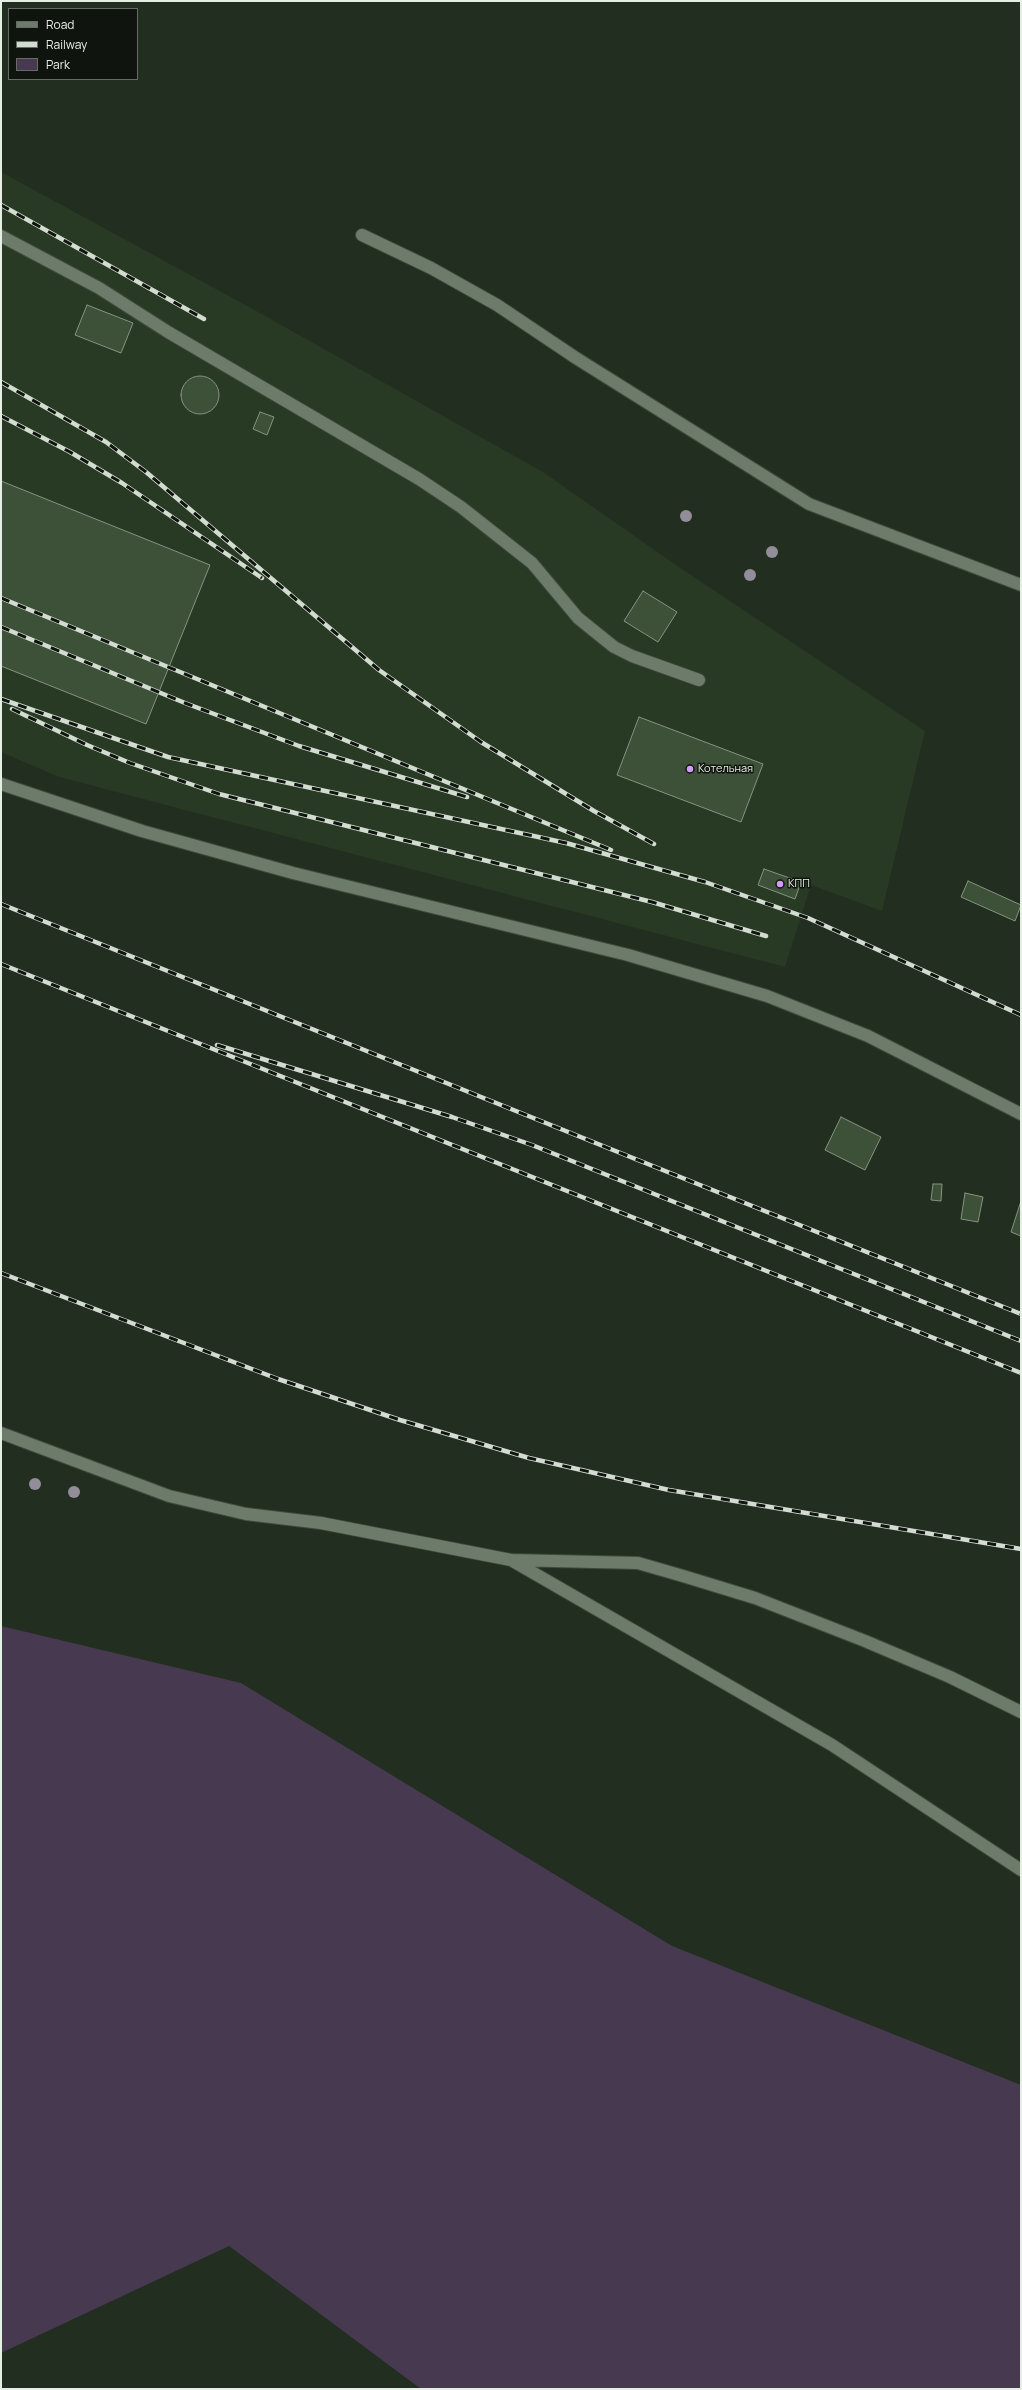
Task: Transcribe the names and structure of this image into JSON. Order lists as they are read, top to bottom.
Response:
{
  "places": ["Котельная", "КПП"],
  "legend": ["Road", "Railway", "Park"]
}
